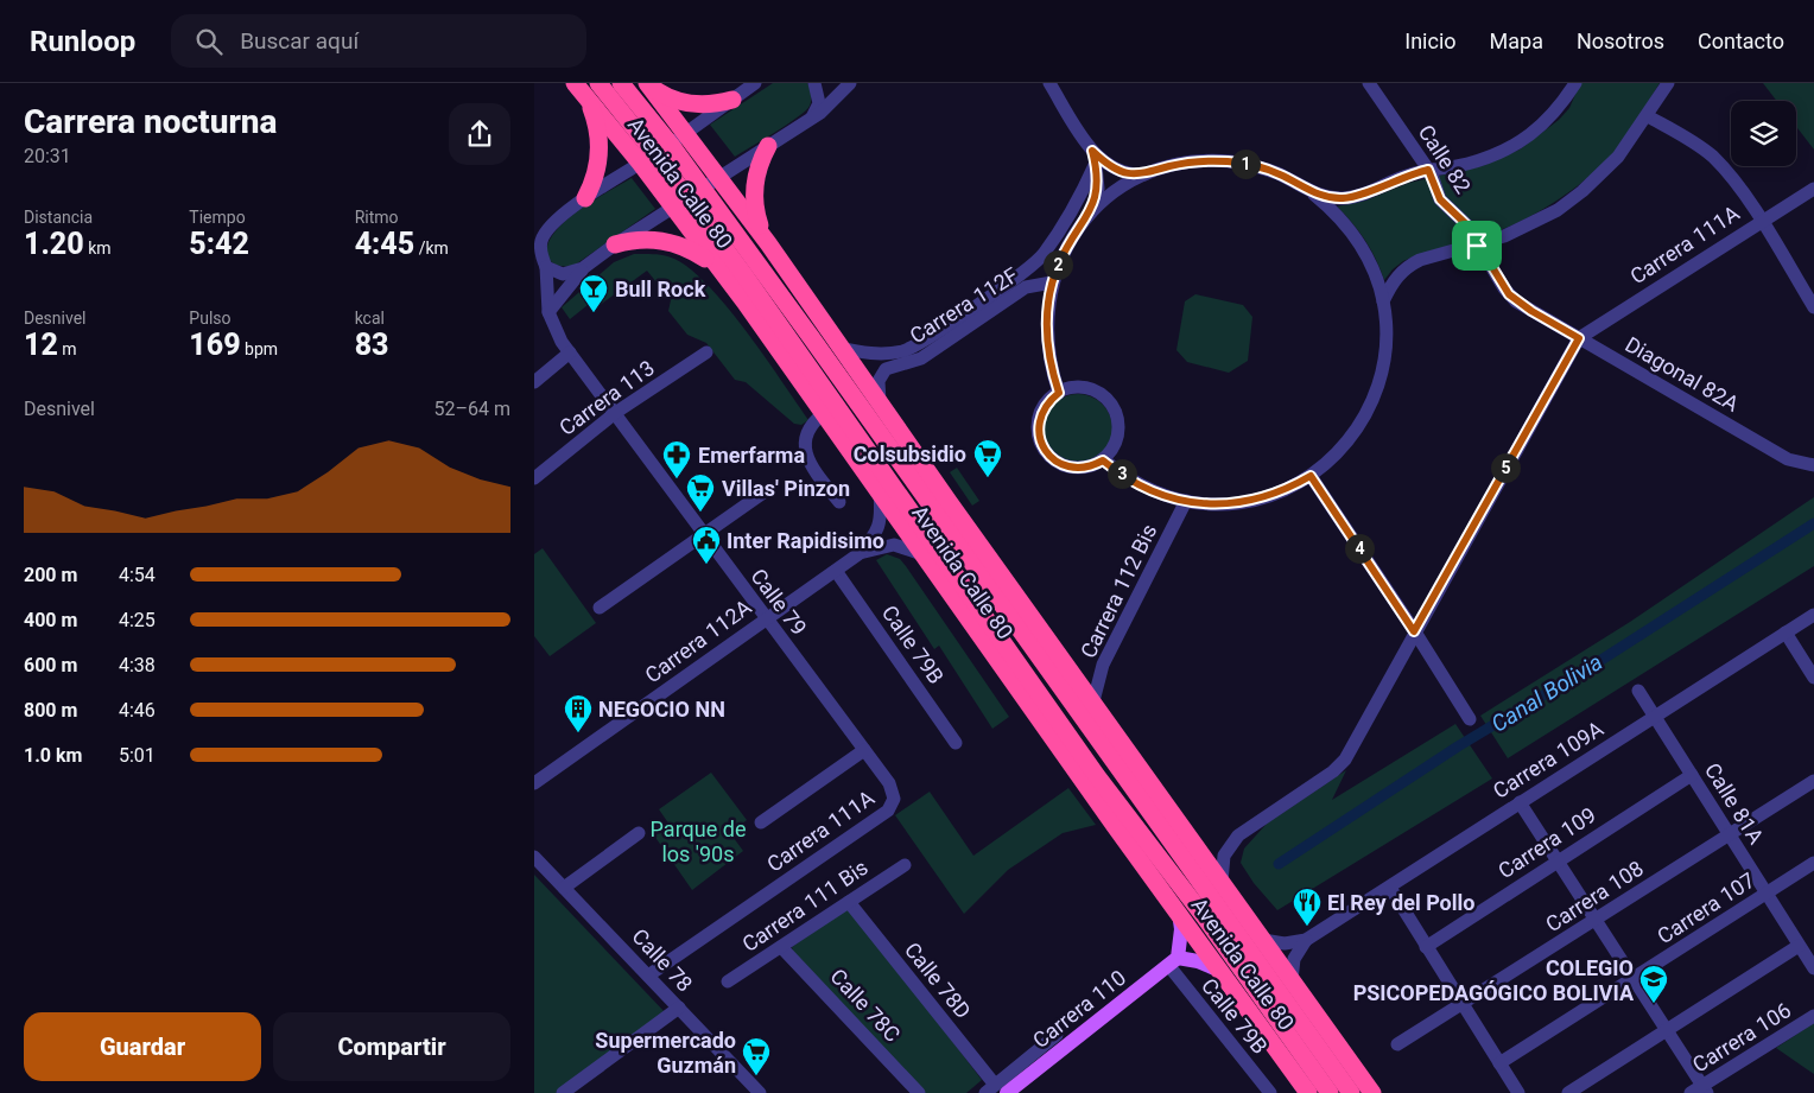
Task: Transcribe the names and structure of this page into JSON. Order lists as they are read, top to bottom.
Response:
{
  "streets": {
    "highway": ["Avenida Calle 80"],
    "main road": ["Carrera 110"],
    "street": [
      "Calle 82",
      "Carrera 111A",
      "Carrera 112F",
      "Diagonal 82A",
      "Carrera 113",
      "Carrera 112 Bis",
      "Calle 79",
      "Carrera 112A",
      "Calle 79B",
      "Carrera 109A",
      "Calle 81A",
      "Carrera 109",
      "Carrera 108",
      "Carrera 111 Bis",
      "Carrera 107",
      "Calle 78",
      "Calle 78D",
      "Calle 78C",
      "Carrera 106"
    ]
  },
  "crossings": [
    ["Calle 82", "Carrera 112F"],
    ["Calle 82", "Diagonal 82A"],
    ["Avenida Calle 80", "Carrera 112F"],
    ["Avenida Calle 80", "Carrera 112 Bis"],
    ["Avenida Calle 80", "Carrera 112A"],
    ["Avenida Calle 80", "Carrera 109A"],
    ["Carrera 111A", "Diagonal 82A"],
    ["Carrera 111A", "Calle 79"],
    ["Carrera 111A", "Calle 78"],
    ["Carrera 113", "Calle 79"],
    ["Calle 79", "Carrera 112A"],
    ["Carrera 112A", "Calle 79B"],
    ["Calle 79B", "Carrera 110"],
    ["Carrera 109A", "Calle 81A"],
    ["Calle 81A", "Carrera 109"],
    ["Calle 81A", "Carrera 108"],
    ["Calle 81A", "Carrera 107"],
    ["Carrera 111 Bis", "Calle 78D"],
    ["Carrera 111 Bis", "Calle 78C"],
    ["Calle 78D", "Carrera 110"]
  ],
  "water": ["Canal Bolivia"],
  "parks": ["Parque de los '90s"],
  "places": {
    "bar": ["Bull Rock"],
    "supermarket": ["Colsubsidio", "Villas' Pinzon", "Supermercado Guzmán"],
    "pharmacy": ["Emerfarma"],
    "public building": ["Inter Rapidisimo"],
    "building": ["NEGOCIO NN"],
    "restaurant": ["El Rey del Pollo"],
    "school or university": ["COLEGIO PSICOPEDAGÓGICO BOLIVIA"]
  },
  "page": {
    "header": "Runloop",
    "search": "Buscar aquí",
    "nav": [
      "Inicio",
      "Mapa",
      "Nosotros",
      "Contacto"
    ],
    "heading": ["Carrera nocturna", "20:31"],
    "pins": [
      "1",
      "2",
      "5",
      "3",
      "4"
    ],
    "stats": [
      ["Distancia", "1.20 km"],
      ["Tiempo", "5:42"],
      ["Ritmo", "4:45 /km"],
      ["Desnivel", "12 m"],
      ["Pulso", "169 bpm"],
      ["kcal", "83"]
    ],
    "chart": ["Desnivel", "52–64 m"],
    "list": [
      {
        "name": "200 m",
        "note": "4:54"
      },
      {
        "name": "400 m",
        "note": "4:25"
      },
      {
        "name": "600 m",
        "note": "4:38"
      },
      {
        "name": "800 m",
        "note": "4:46"
      },
      {
        "name": "1.0 km",
        "note": "5:01"
      }
    ],
    "buttons": ["Guardar", "Compartir"]
  }
}
